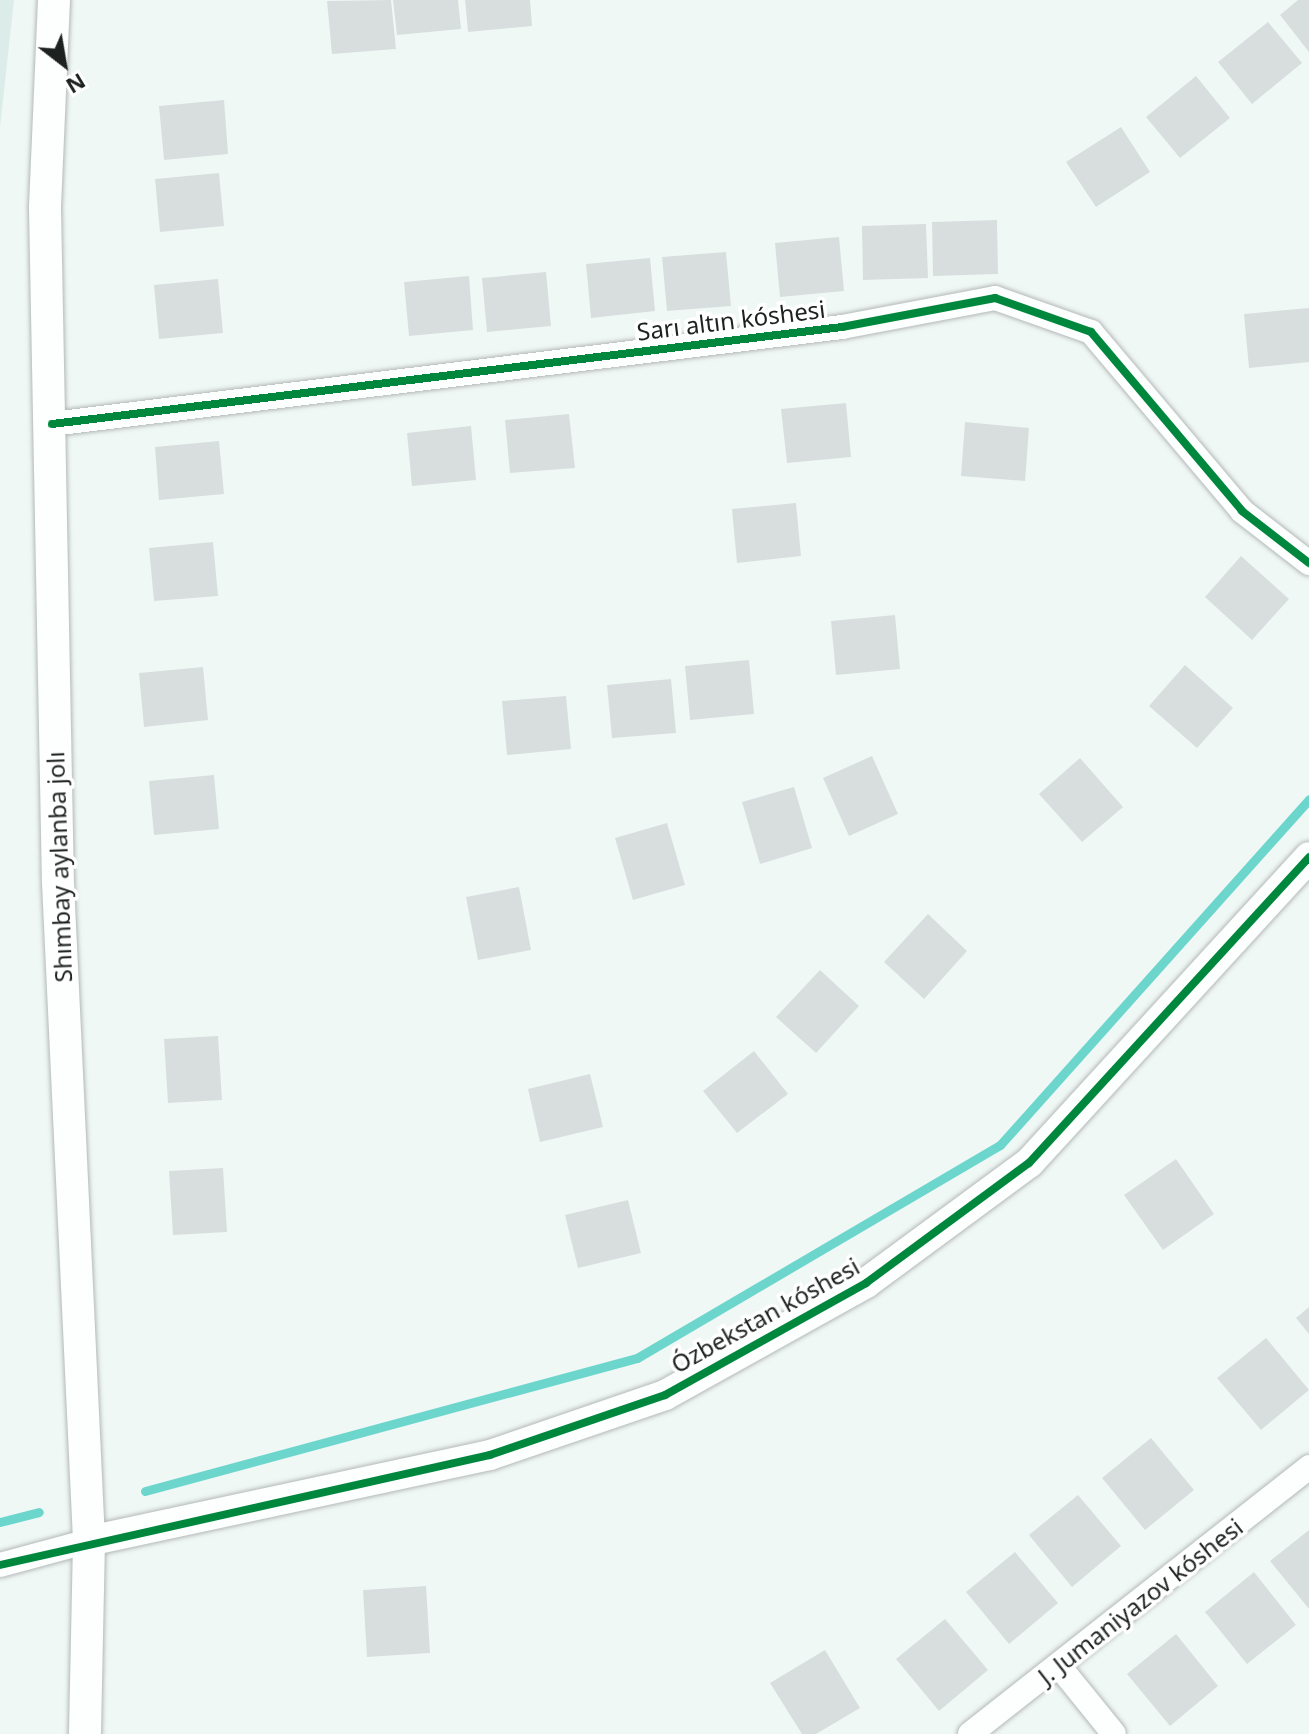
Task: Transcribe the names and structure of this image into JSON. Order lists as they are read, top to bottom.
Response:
{
  "streets": {
    "main road": ["Shımbay aylanba jolı"],
    "street": ["Sarı altın kóshesi", "Ózbekstan kóshesi", "J. Jumaniyazov kóshesi"]
  },
  "crossings": [
    ["Sarı altın kóshesi", "Shımbay aylanba jolı"],
    ["Shımbay aylanba jolı", "Ózbekstan kóshesi"]
  ],
  "north": "bottom right"
}
